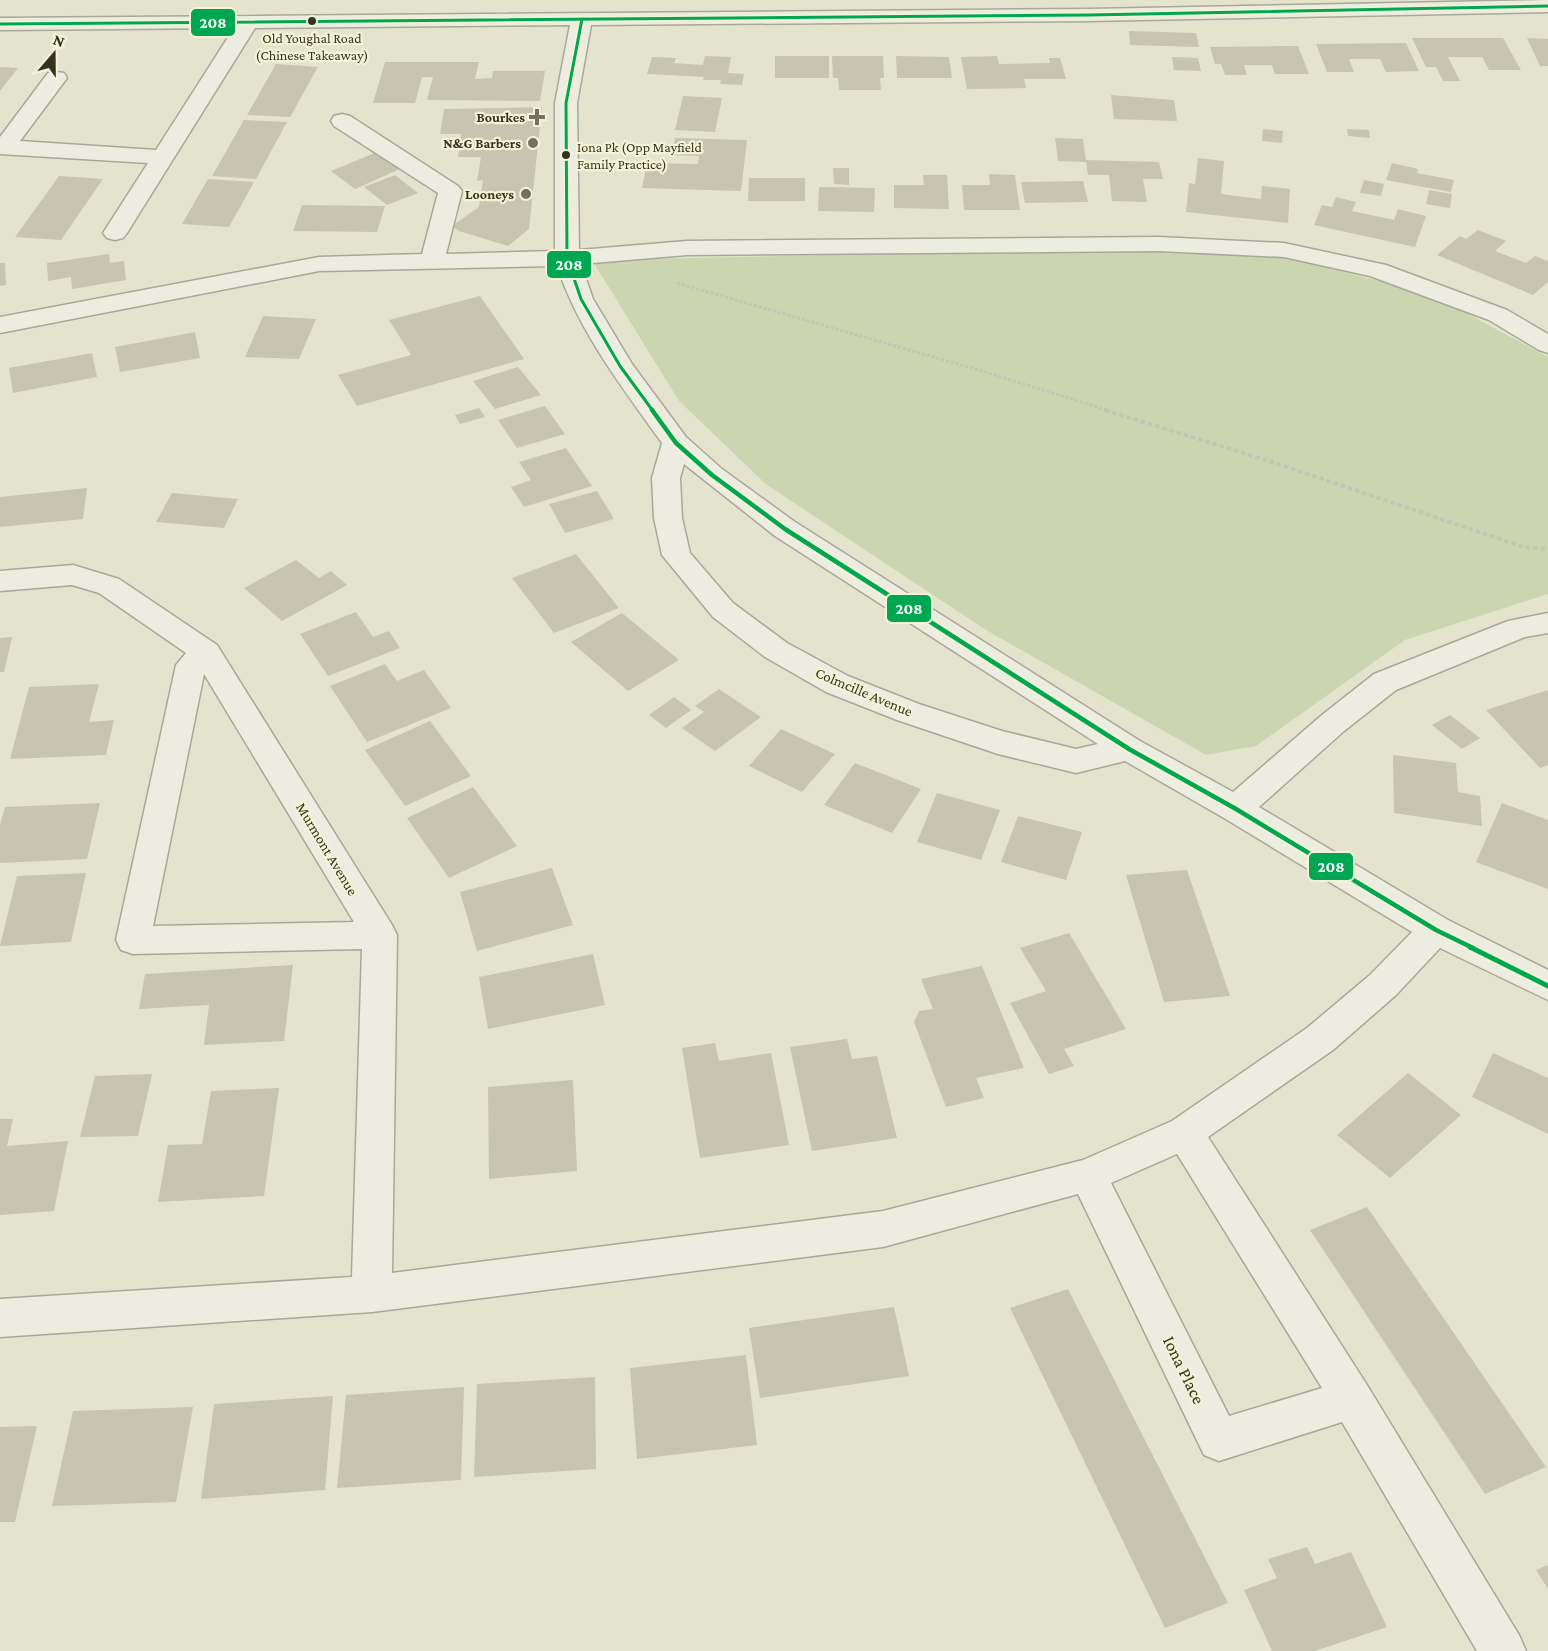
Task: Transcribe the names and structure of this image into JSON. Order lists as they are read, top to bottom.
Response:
{
  "streets": {
    "street": ["Colmcille Avenue", "Murmont Avenue", "Iona Place"]
  },
  "places": {
    "other": [
      "Old Youghal Road (Chinese Takeaway)",
      "N&G Barbers",
      "Iona Pk (Opp Mayfield Family Practice)",
      "Looneys"
    ],
    "health": ["Bourkes"]
  },
  "lines": ["transit line 208"],
  "north": "top"
}
